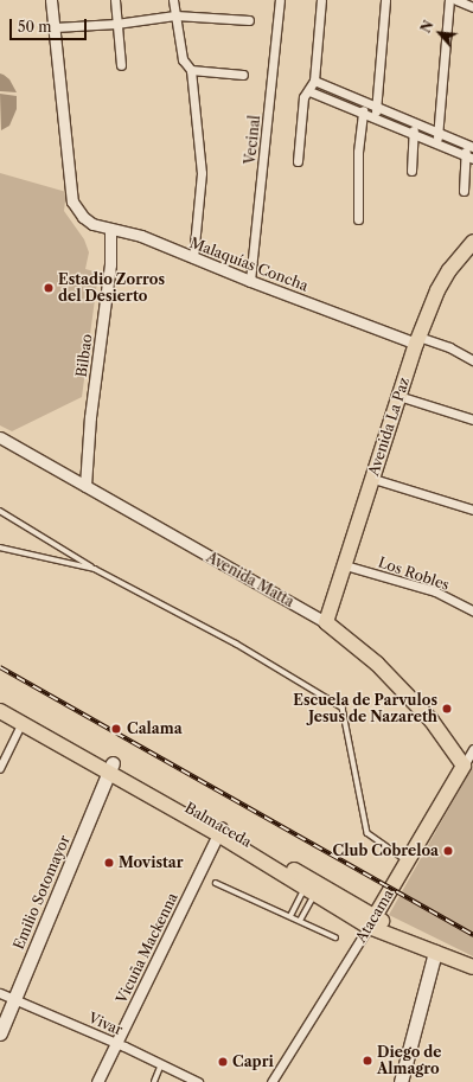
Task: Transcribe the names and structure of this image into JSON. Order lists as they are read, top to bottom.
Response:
{
  "streets": {
    "main road": [
      "Avenida La Paz",
      "Avenida Matta",
      "Balmaceda",
      "Emilio Sotomayor",
      "Atacama"
    ],
    "street": [
      "Vecinal",
      "Malaquías Concha",
      "Bilbao",
      "Los Robles",
      "Vicuña Mackenna",
      "Vivar"
    ]
  },
  "crossings": [
    ["Vecinal", "Malaquías Concha"],
    ["Malaquías Concha", "Bilbao"],
    ["Malaquías Concha", "Avenida La Paz"],
    ["Bilbao", "Avenida Matta"],
    ["Avenida La Paz", "Los Robles"],
    ["Avenida La Paz", "Avenida Matta"],
    ["Avenida Matta", "Atacama"],
    ["Balmaceda", "Emilio Sotomayor"],
    ["Balmaceda", "Atacama"],
    ["Balmaceda", "Vicuña Mackenna"],
    ["Emilio Sotomayor", "Vivar"],
    ["Vicuña Mackenna", "Vivar"]
  ],
  "places": [
    "Estadio Zorros del Desierto",
    "Escuela de Parvulos Jesus de Nazareth",
    "Calama",
    "Club Cobreloa",
    "Movistar",
    "Diego de Almagro",
    "Capri"
  ],
  "scale_bar": "50 m",
  "north": "top left"
}
